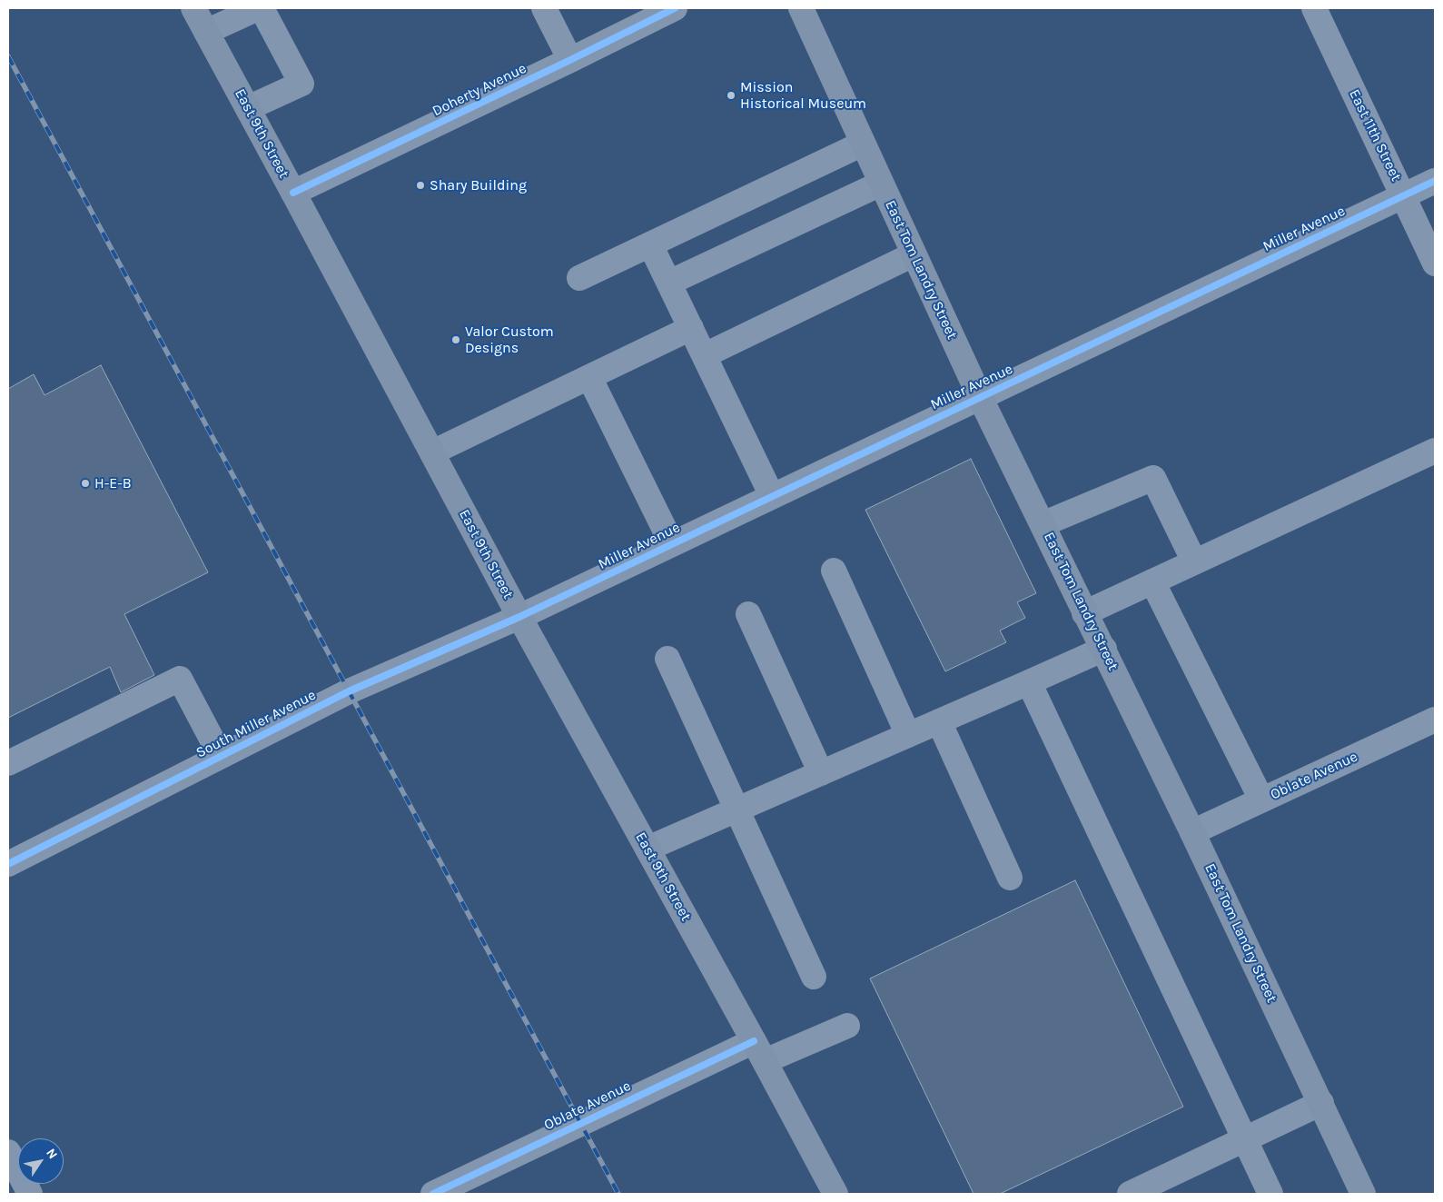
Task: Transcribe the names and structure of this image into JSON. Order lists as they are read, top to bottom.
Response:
{
  "streets": {
    "main road": ["East 9th Street", "East Tom Landry Street"],
    "street": [
      "Doherty Avenue",
      "East 11th Street",
      "Miller Avenue",
      "South Miller Avenue",
      "Oblate Avenue"
    ]
  },
  "crossings": [
    ["Doherty Avenue", "East 9th Street"],
    ["East 9th Street", "Miller Avenue"],
    ["East 9th Street", "South Miller Avenue"],
    ["East 9th Street", "Oblate Avenue"],
    ["East 11th Street", "Miller Avenue"],
    ["Miller Avenue", "East Tom Landry Street"],
    ["Miller Avenue", "South Miller Avenue"],
    ["East Tom Landry Street", "Oblate Avenue"]
  ],
  "places": [
    "Mission Historical Museum",
    "Shary Building",
    "Valor Custom Designs",
    "H-E-B"
  ],
  "north": "top right"
}
